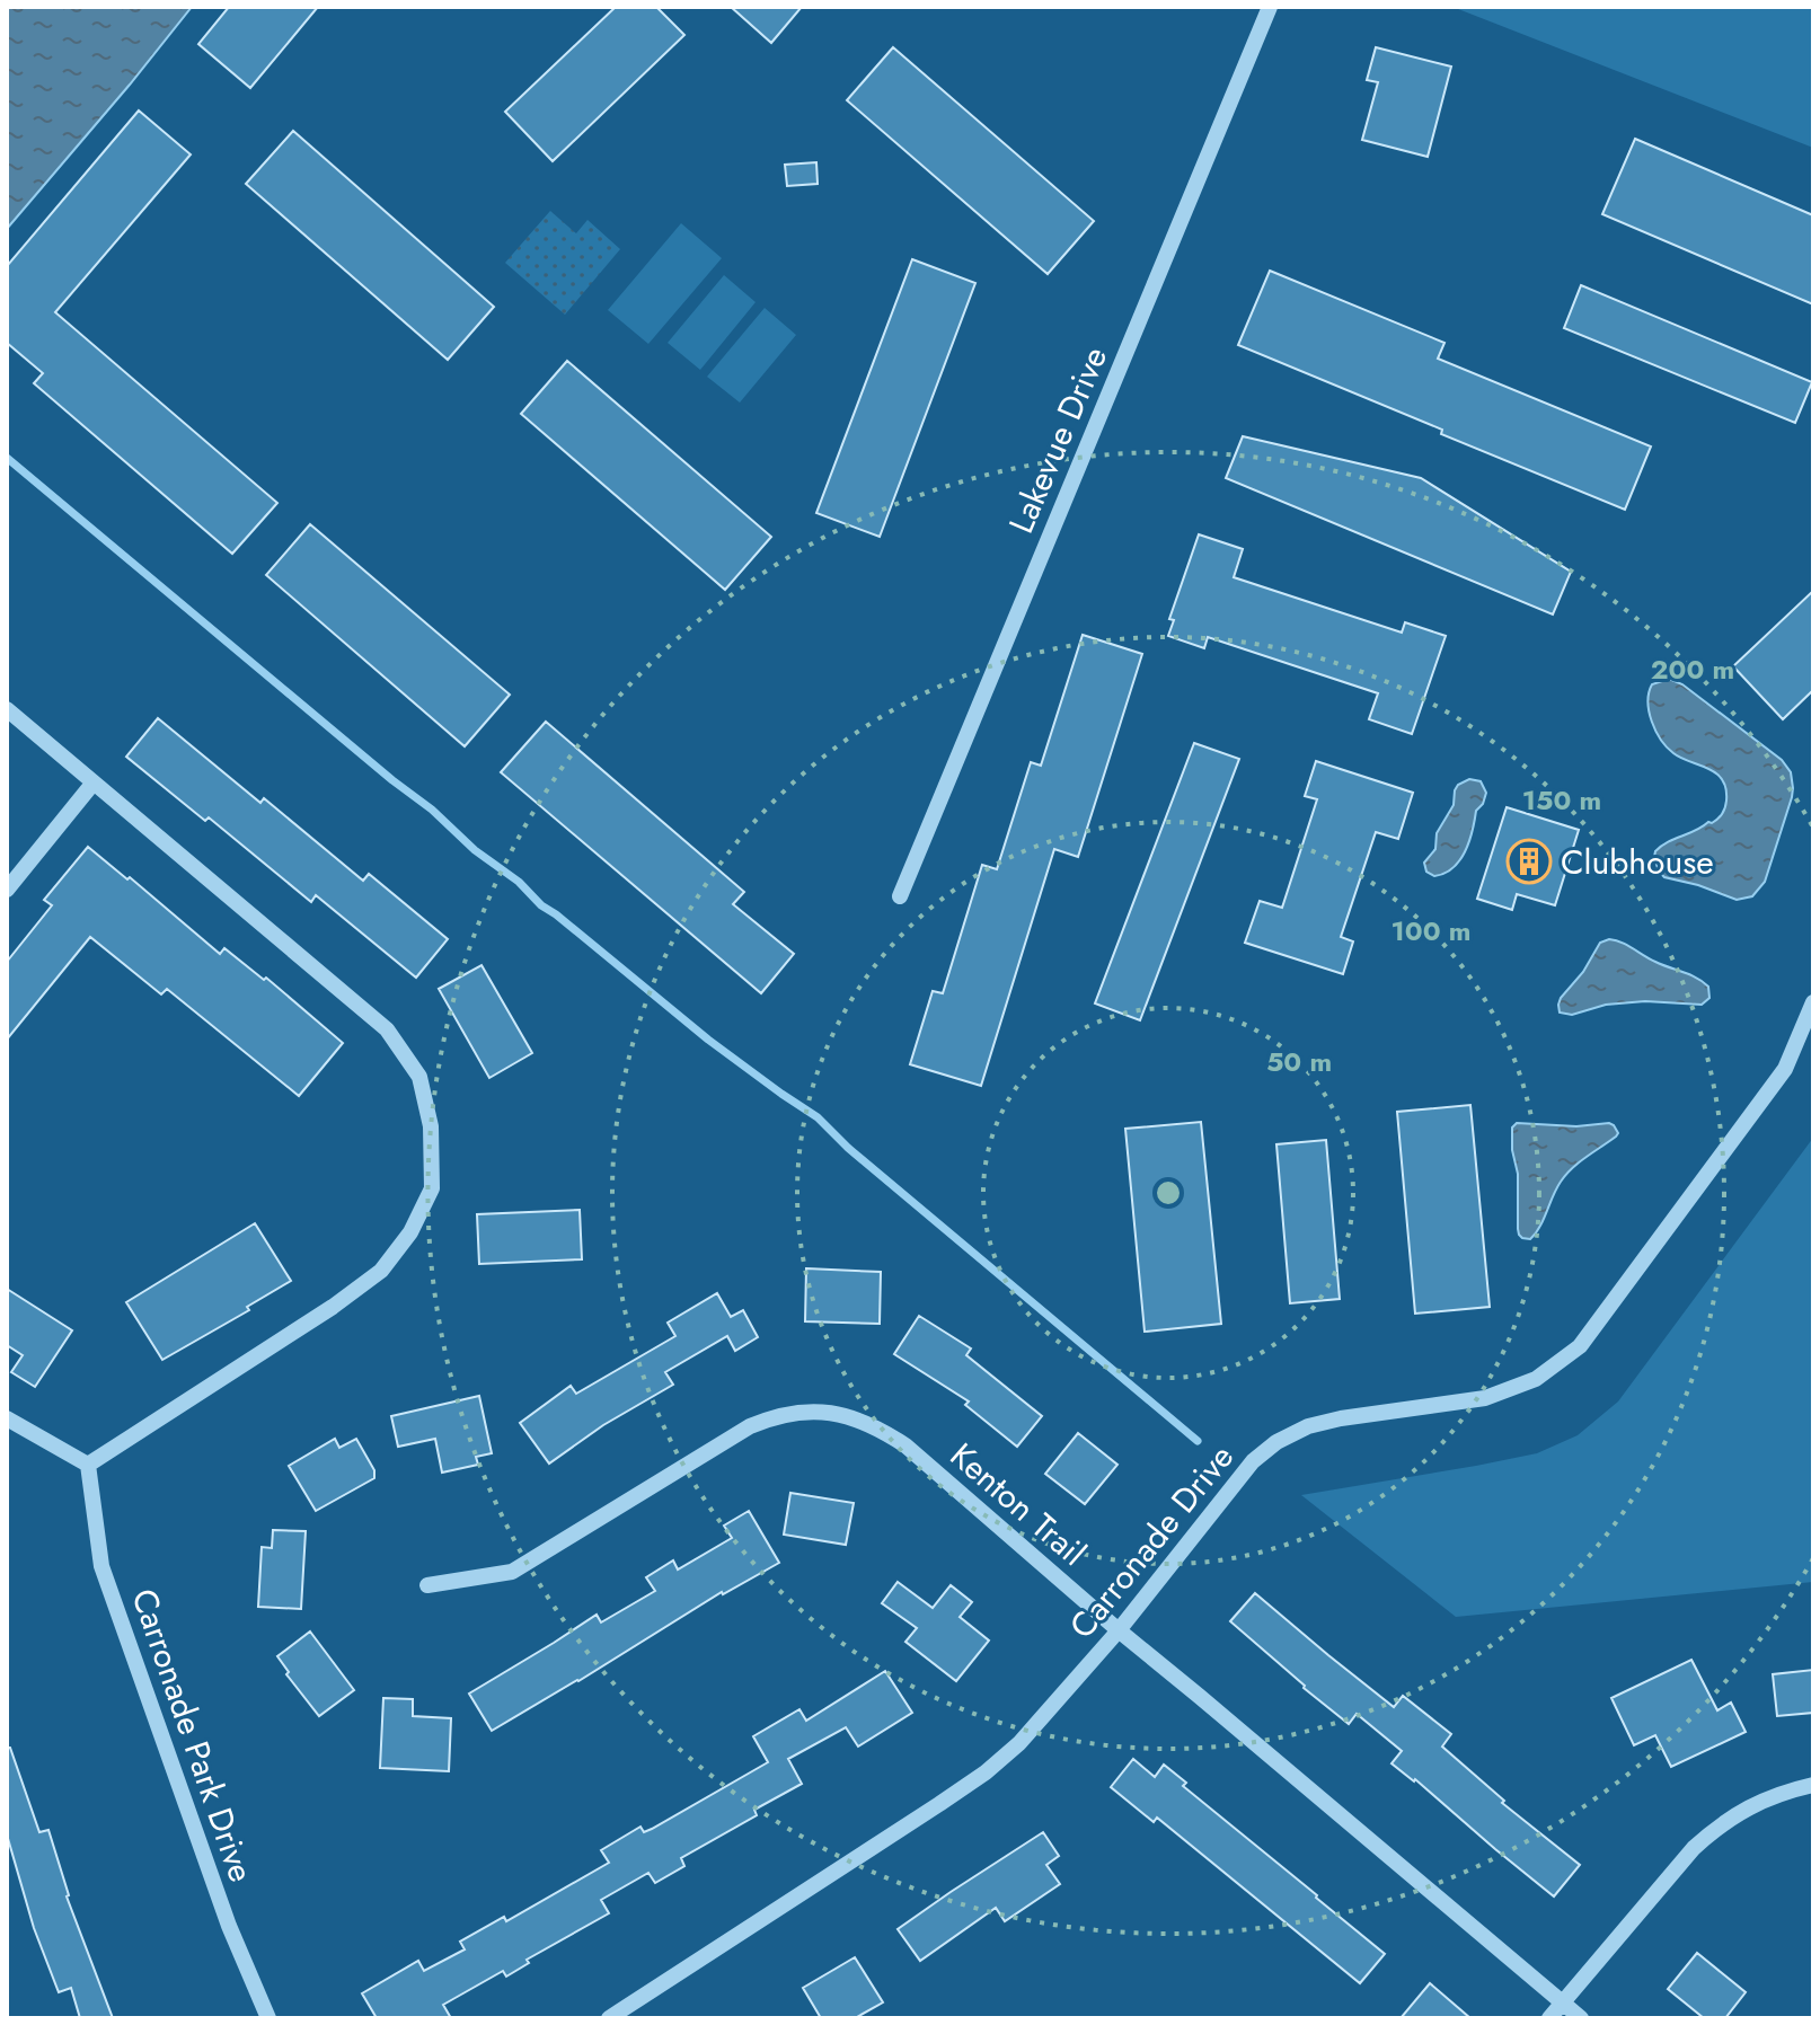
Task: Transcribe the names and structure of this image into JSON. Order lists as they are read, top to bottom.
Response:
{
  "streets": {
    "street": [
      "Lakevue Drive",
      "Kenton Trail",
      "Carronade Drive",
      "Carronade Park Drive"
    ]
  },
  "crossings": [
    ["Kenton Trail", "Carronade Drive"]
  ],
  "places": {
    "building": ["Clubhouse"]
  },
  "rings": [
    "200 m",
    "150 m",
    "100 m",
    "50 m"
  ]
}
